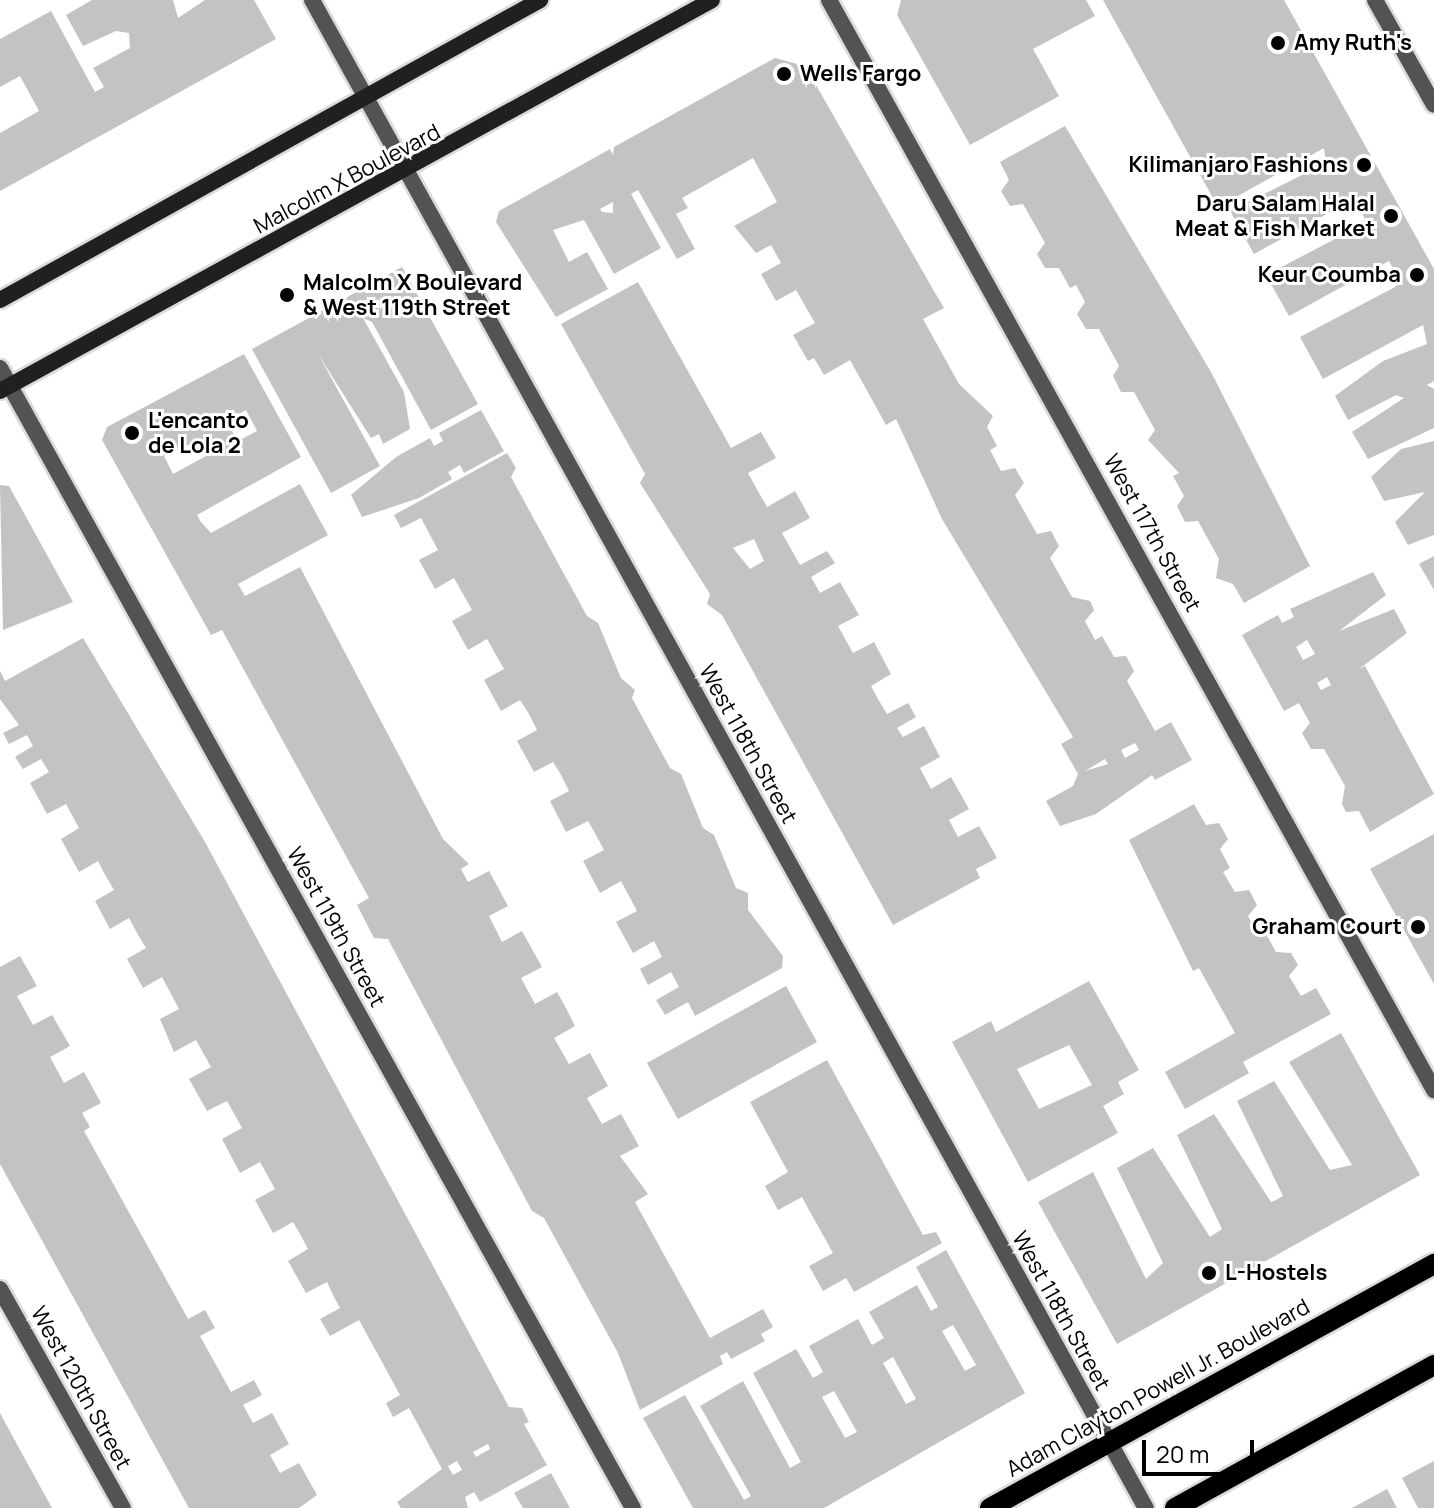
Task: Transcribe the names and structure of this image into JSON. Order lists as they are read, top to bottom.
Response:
{
  "streets": {
    "main road": ["Malcolm X Boulevard", "Adam Clayton Powell Jr. Boulevard"],
    "street": [
      "West 117th Street",
      "West 118th Street",
      "West 119th Street",
      "West 120th Street"
    ]
  },
  "crossings": [
    ["Malcolm X Boulevard", "West 118th Street"],
    ["Malcolm X Boulevard", "West 119th Street"],
    ["West 118th Street", "Adam Clayton Powell Jr. Boulevard"]
  ],
  "places": [
    "Amy Ruth's",
    "Wells Fargo",
    "Kilimanjaro Fashions",
    "Daru Salam Halal Meat & Fish Market",
    "Keur Coumba",
    "Malcolm X Boulevard & West 119th Street",
    "L'encanto de Lola 2",
    "Graham Court",
    "L-Hostels"
  ],
  "scale_bar": "20 m"
}
